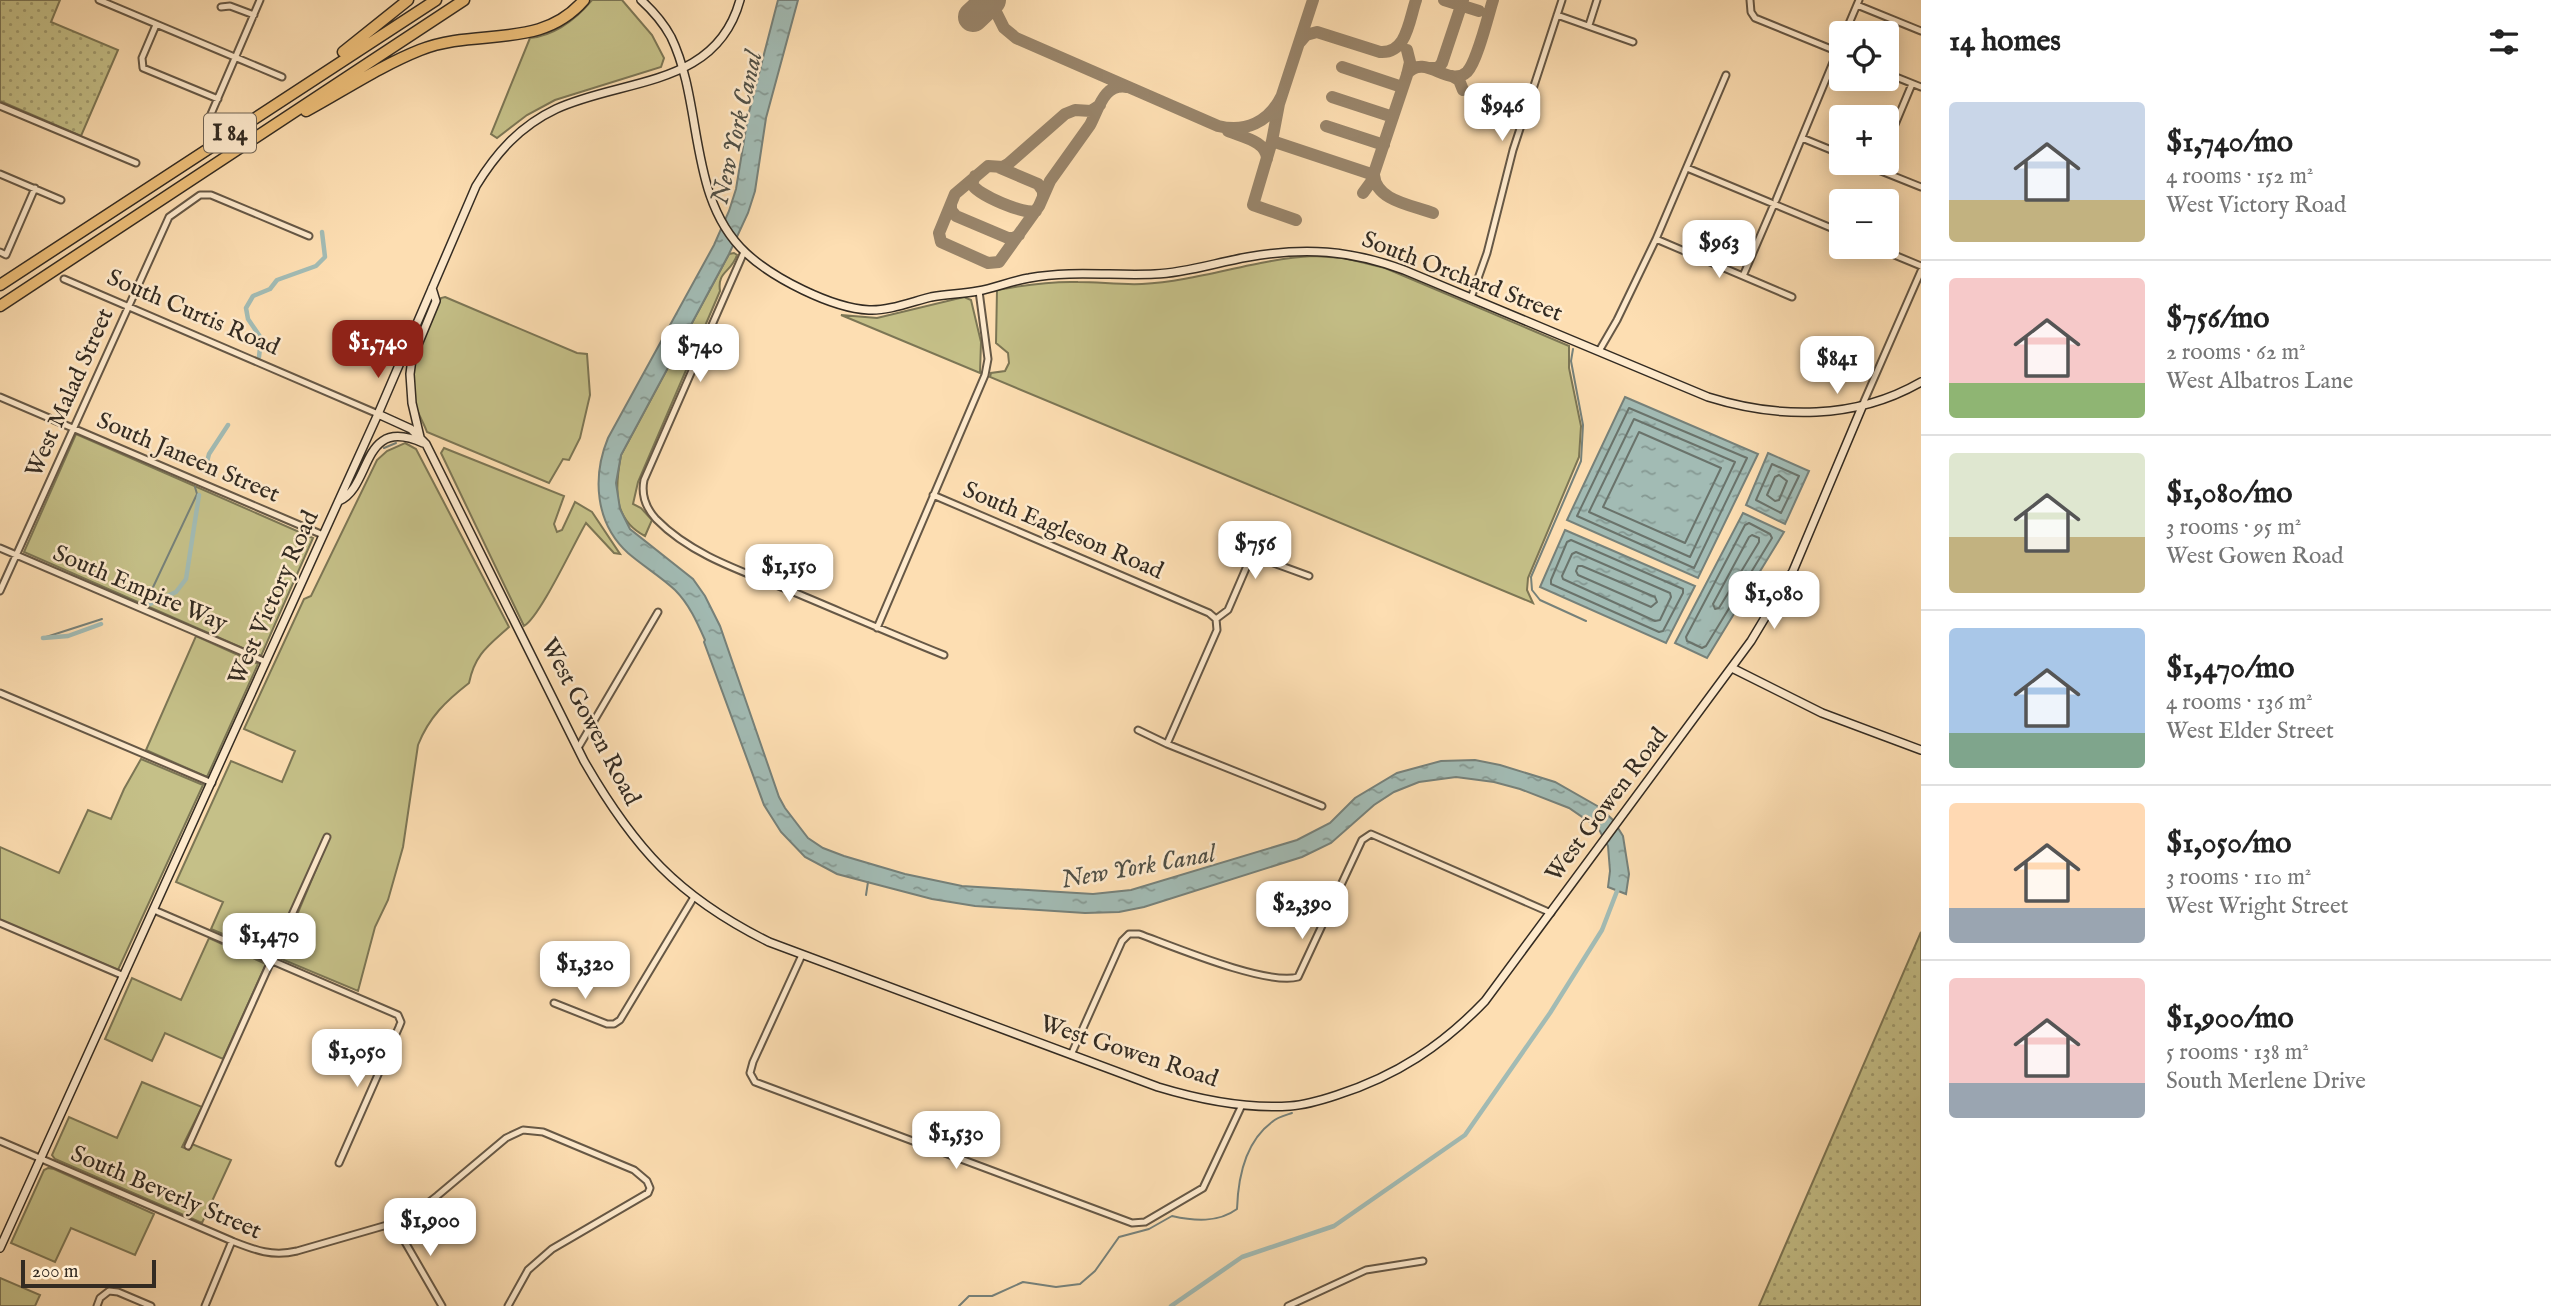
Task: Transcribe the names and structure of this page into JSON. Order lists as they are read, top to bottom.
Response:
{
  "streets": {
    "highway": ["I 84"],
    "main road": [
      "South Orchard Street",
      "South Curtis Road",
      "West Victory Road",
      "West Gowen Road"
    ],
    "street": [
      "West Malad Street",
      "South Janeen Street",
      "South Eagleson Road",
      "South Empire Way",
      "South Beverly Street"
    ]
  },
  "crossings": [
    ["South Orchard Street", "West Victory Road"],
    ["South Orchard Street", "West Gowen Road"],
    ["South Curtis Road", "West Malad Street"],
    ["South Curtis Road", "West Victory Road"],
    ["South Curtis Road", "West Gowen Road"],
    ["West Malad Street", "South Janeen Street"],
    ["West Malad Street", "South Empire Way"],
    ["South Janeen Street", "West Victory Road"],
    ["South Empire Way", "West Victory Road"],
    ["West Victory Road", "West Gowen Road"],
    ["West Victory Road", "South Beverly Street"]
  ],
  "water": ["New York Canal"],
  "scale_bar": "200 m",
  "page": {
    "heading": "14 homes",
    "map_buttons": ["+", "−"],
    "price": [
      "$946",
      "$963",
      "$1,740",
      "$740",
      "$841",
      "$756",
      "$1,150",
      "$1,080",
      "$2,390",
      "$1,470",
      "$1,320",
      "$1,050",
      "$1,530",
      "$1,900"
    ],
    "list": [
      {
        "name": "$1,740/mo",
        "note": "4 rooms · 152 m² · West Victory Road"
      },
      {
        "name": "$756/mo",
        "note": "2 rooms · 62 m² · West Albatros Lane"
      },
      {
        "name": "$1,080/mo",
        "note": "3 rooms · 95 m² · West Gowen Road"
      },
      {
        "name": "$1,470/mo",
        "note": "4 rooms · 136 m² · West Elder Street"
      },
      {
        "name": "$1,050/mo",
        "note": "3 rooms · 110 m² · West Wright Street"
      },
      {
        "name": "$1,900/mo",
        "note": "5 rooms · 138 m² · South Merlene Drive"
      }
    ],
    "scale": "200 m"
  }
}
